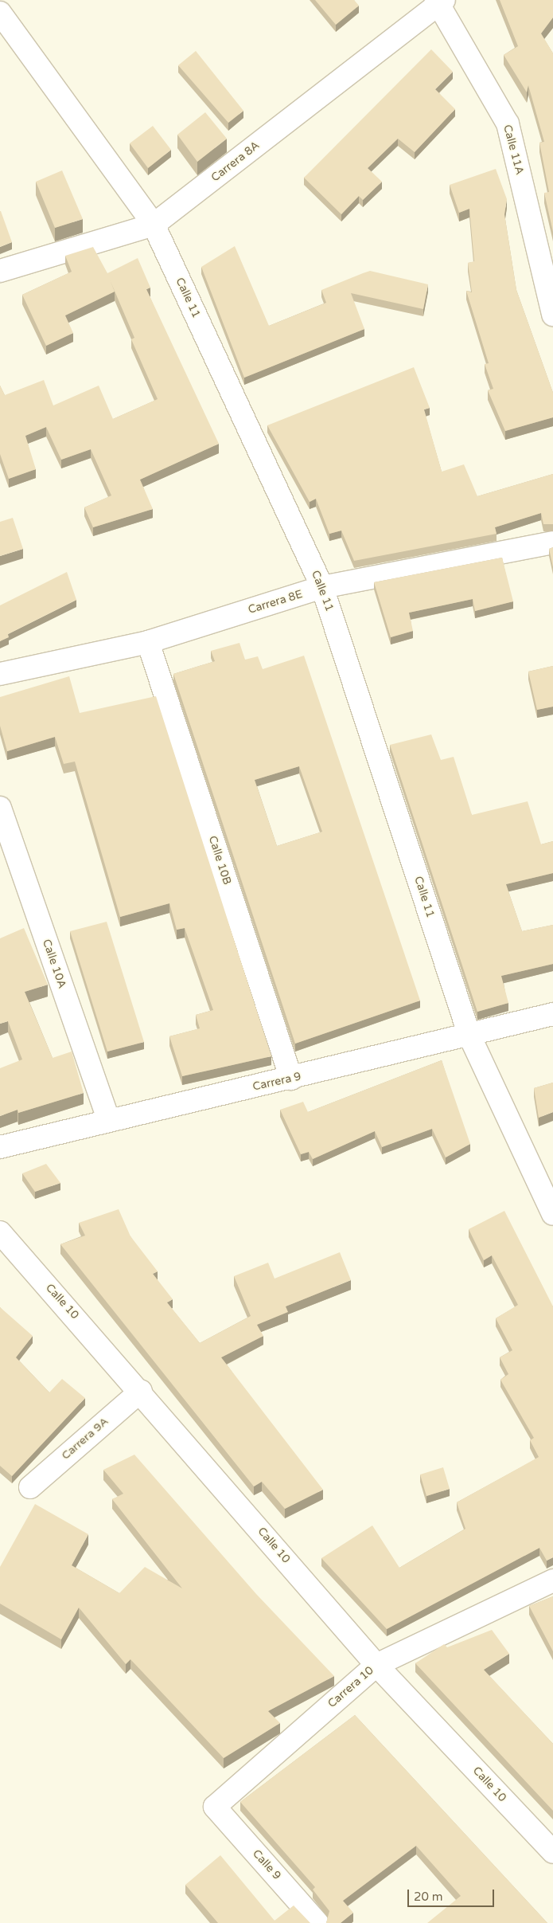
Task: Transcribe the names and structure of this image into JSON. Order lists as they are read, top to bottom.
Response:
{
  "streets": {
    "street": [
      "Calle 11A",
      "Carrera 8A",
      "Calle 11",
      "Carrera 8E",
      "Calle 10B",
      "Calle 10A",
      "Carrera 9",
      "Calle 10",
      "Carrera 9A",
      "Carrera 10",
      "Calle 9"
    ]
  },
  "crossings": [
    ["Calle 11A", "Carrera 8A"],
    ["Carrera 8A", "Calle 11"],
    ["Calle 11", "Carrera 8E"],
    ["Calle 11", "Carrera 9"],
    ["Carrera 8E", "Calle 10B"],
    ["Calle 10B", "Carrera 9"],
    ["Calle 10A", "Carrera 9"],
    ["Calle 10", "Carrera 9A"],
    ["Calle 10", "Carrera 10"],
    ["Carrera 10", "Calle 9"]
  ],
  "scale_bar": "20 m"
}
